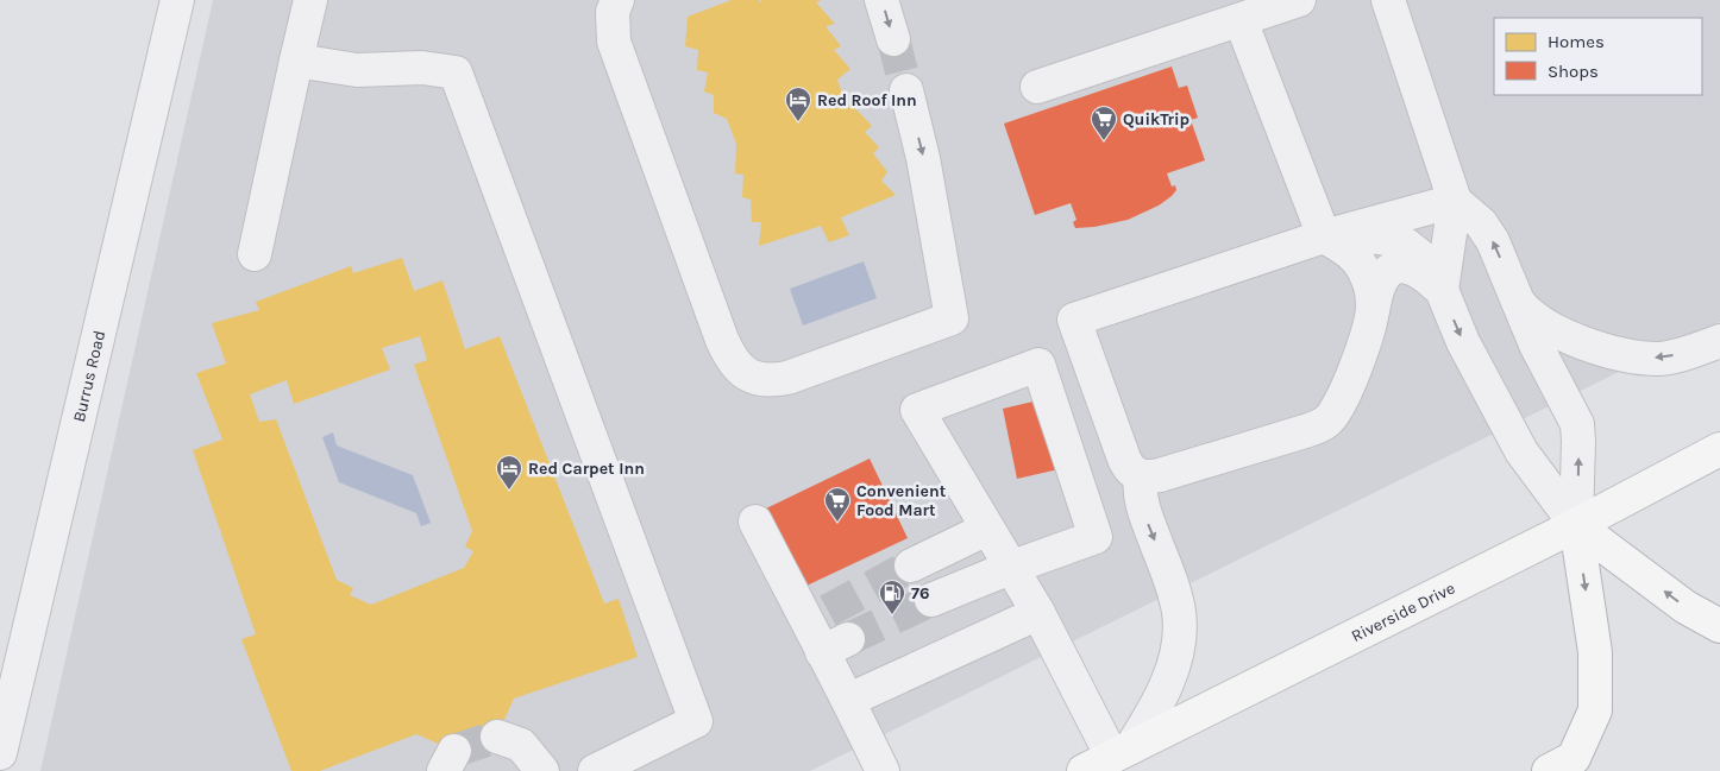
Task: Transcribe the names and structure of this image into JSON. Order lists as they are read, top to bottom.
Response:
{
  "streets": {
    "main road": ["Riverside Drive"],
    "street": ["Burrus Road"]
  },
  "places": {
    "hotel": ["Red Roof Inn", "Red Carpet Inn"],
    "supermarket": ["QuikTrip", "Convenient Food Mart"],
    "fuel station": ["76"]
  },
  "legend": ["Homes", "Shops"]
}
